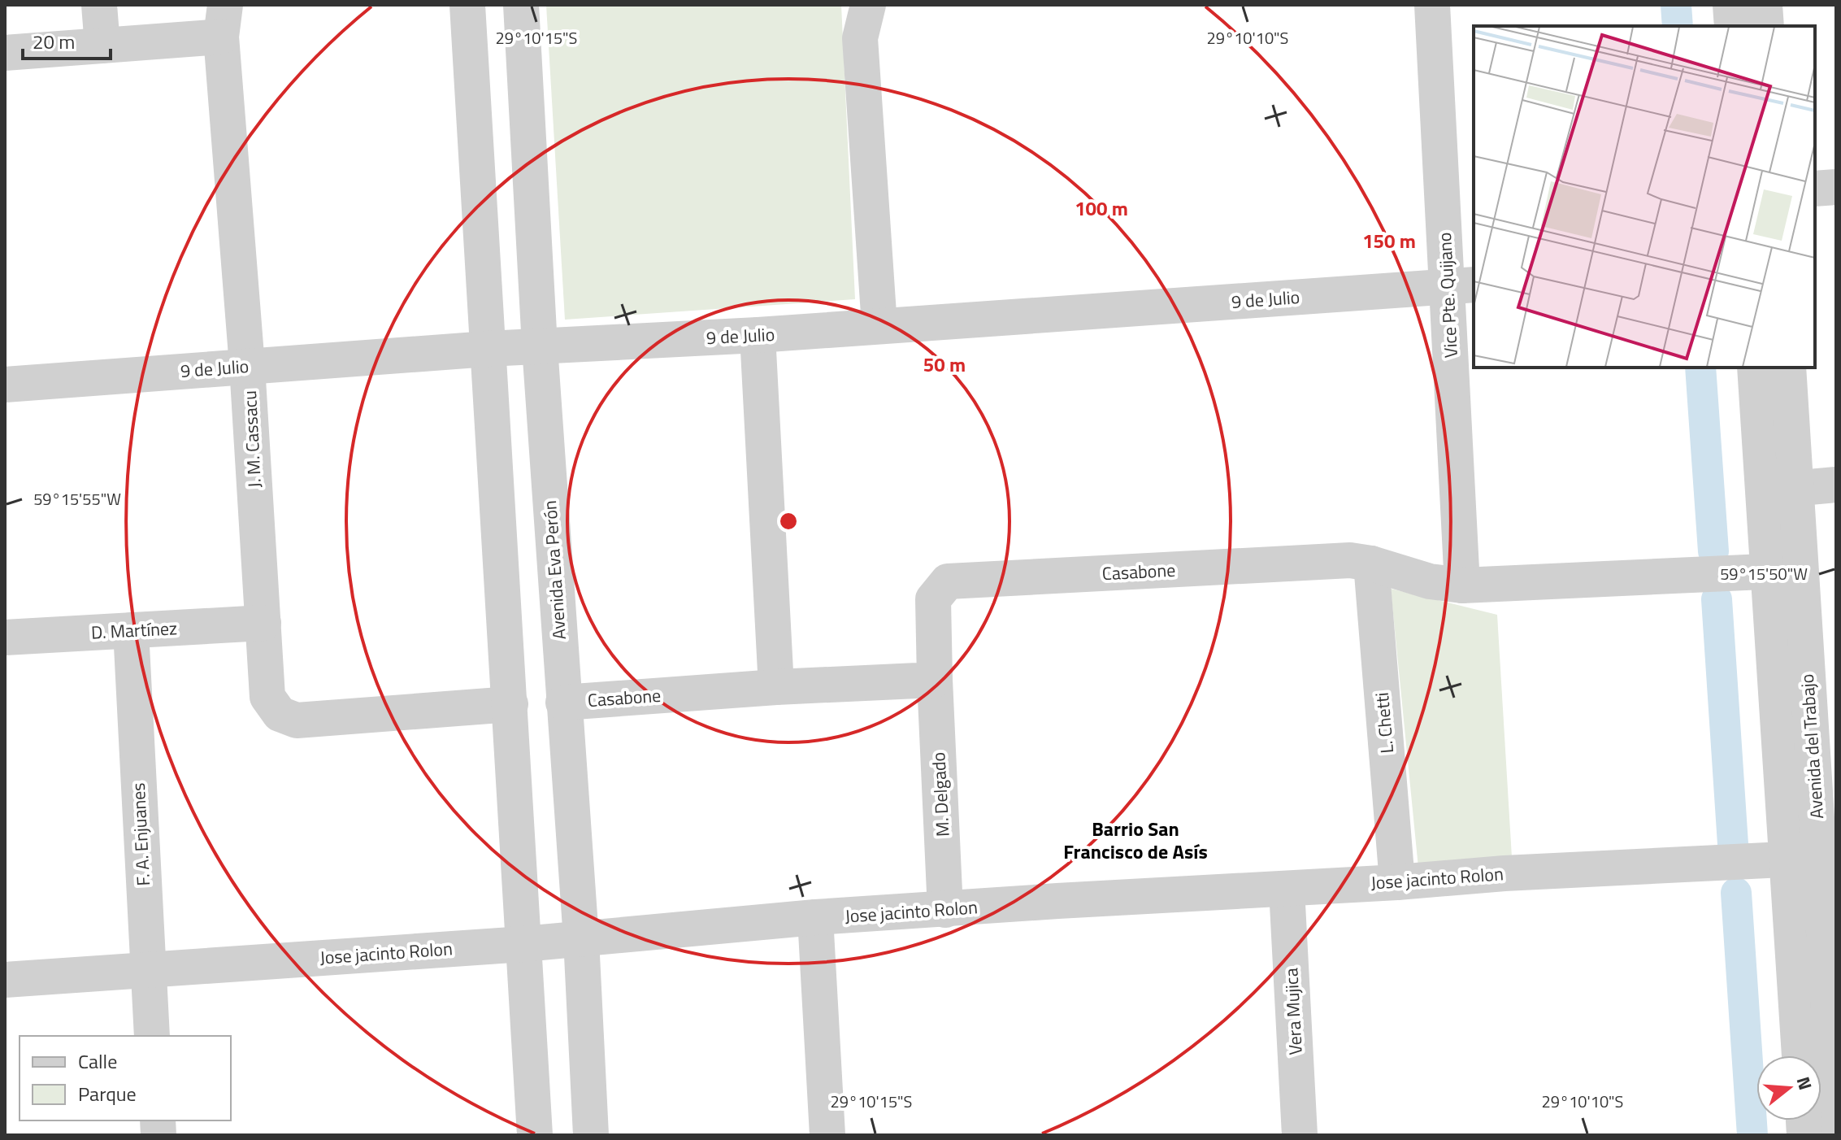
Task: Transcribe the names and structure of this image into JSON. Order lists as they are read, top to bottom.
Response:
{
  "streets": {
    "street": [
      "Vice Pte. Quijano",
      "9 de Julio",
      "J. M. Cassacu",
      "Avenida Eva Perón",
      "Casabone",
      "D. Martínez",
      "L. Chetti",
      "Avenida del Trabajo",
      "M. Delgado",
      "F. A. Enjuanes",
      "Jose jacinto Rolon",
      "Vera Mujica"
    ]
  },
  "crossings": [
    ["Vice Pte. Quijano", "9 de Julio"],
    ["Vice Pte. Quijano", "Casabone"],
    ["9 de Julio", "J. M. Cassacu"],
    ["9 de Julio", "Avenida Eva Perón"],
    ["J. M. Cassacu", "D. Martínez"],
    ["Avenida Eva Perón", "Casabone"],
    ["Avenida Eva Perón", "Jose jacinto Rolon"],
    ["Casabone", "L. Chetti"],
    ["Casabone", "Avenida del Trabajo"],
    ["Casabone", "M. Delgado"],
    ["D. Martínez", "F. A. Enjuanes"],
    ["L. Chetti", "Jose jacinto Rolon"],
    ["Avenida del Trabajo", "Jose jacinto Rolon"],
    ["M. Delgado", "Jose jacinto Rolon"],
    ["F. A. Enjuanes", "Jose jacinto Rolon"],
    ["Jose jacinto Rolon", "Vera Mujica"]
  ],
  "districts": ["Barrio San Francisco de Asís"],
  "legend": ["Calle", "Parque"],
  "scale_bar": "20 m",
  "north": "right",
  "coordinates": [
    "29°10'15\"S",
    "29°10'10\"S",
    "59°15'55\"W",
    "59°15'50\"W"
  ],
  "rings": ["100 m", "150 m", "50 m"]
}
